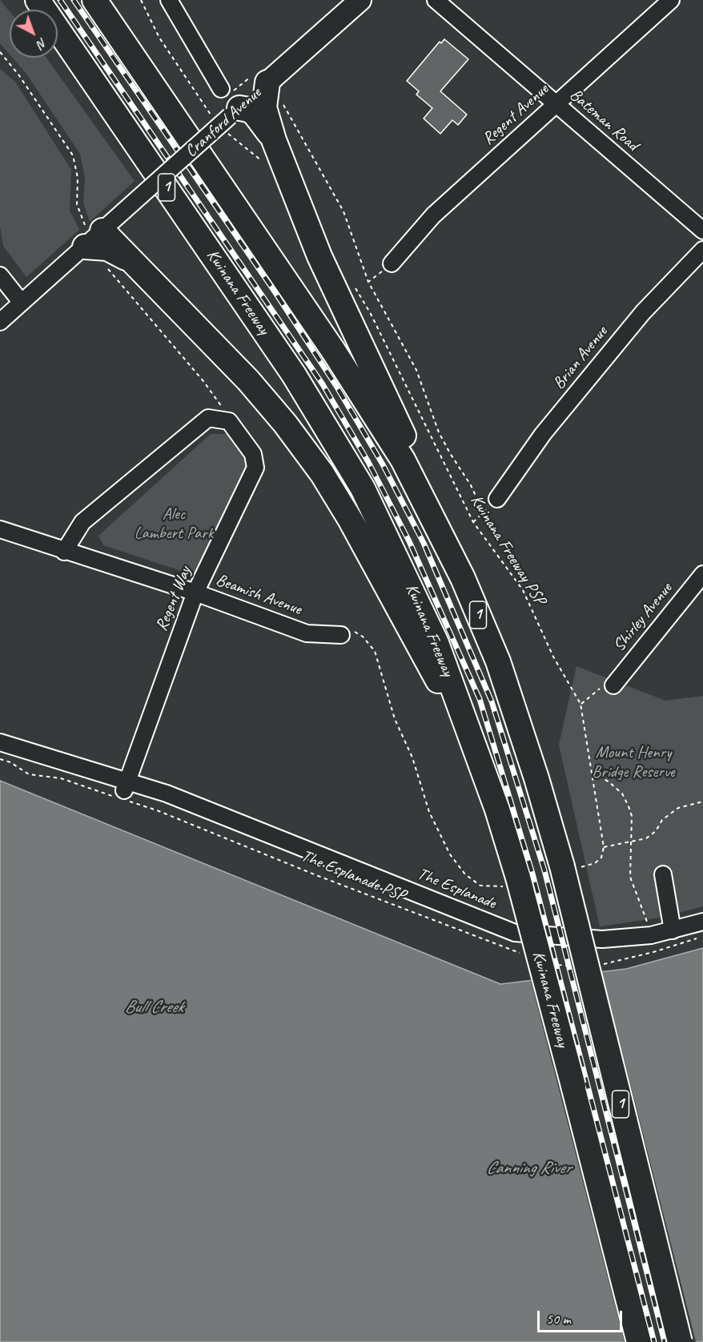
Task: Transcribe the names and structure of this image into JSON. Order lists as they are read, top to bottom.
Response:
{
  "streets": {
    "highway": ["1", "Kwinana Freeway"],
    "main road": ["Cranford Avenue"],
    "street": [
      "Regent Avenue",
      "Bateman Road",
      "Brian Avenue",
      "Beamish Avenue",
      "Regent Way",
      "Shirley Avenue",
      "The Esplanade"
    ],
    "path": ["Kwinana Freeway PSP", "The Esplanade PSP"]
  },
  "crossings": [
    ["Regent Avenue", "Bateman Road"],
    ["Beamish Avenue", "Regent Way"],
    ["Regent Way", "The Esplanade PSP"],
    ["Regent Way", "The Esplanade"],
    ["The Esplanade PSP", "The Esplanade"]
  ],
  "water": ["Bull Creek", "Canning River"],
  "parks": ["Alec Lambert Park", "Mount Henry Bridge Reserve"],
  "scale_bar": "50 m",
  "north": "bottom right"
}
